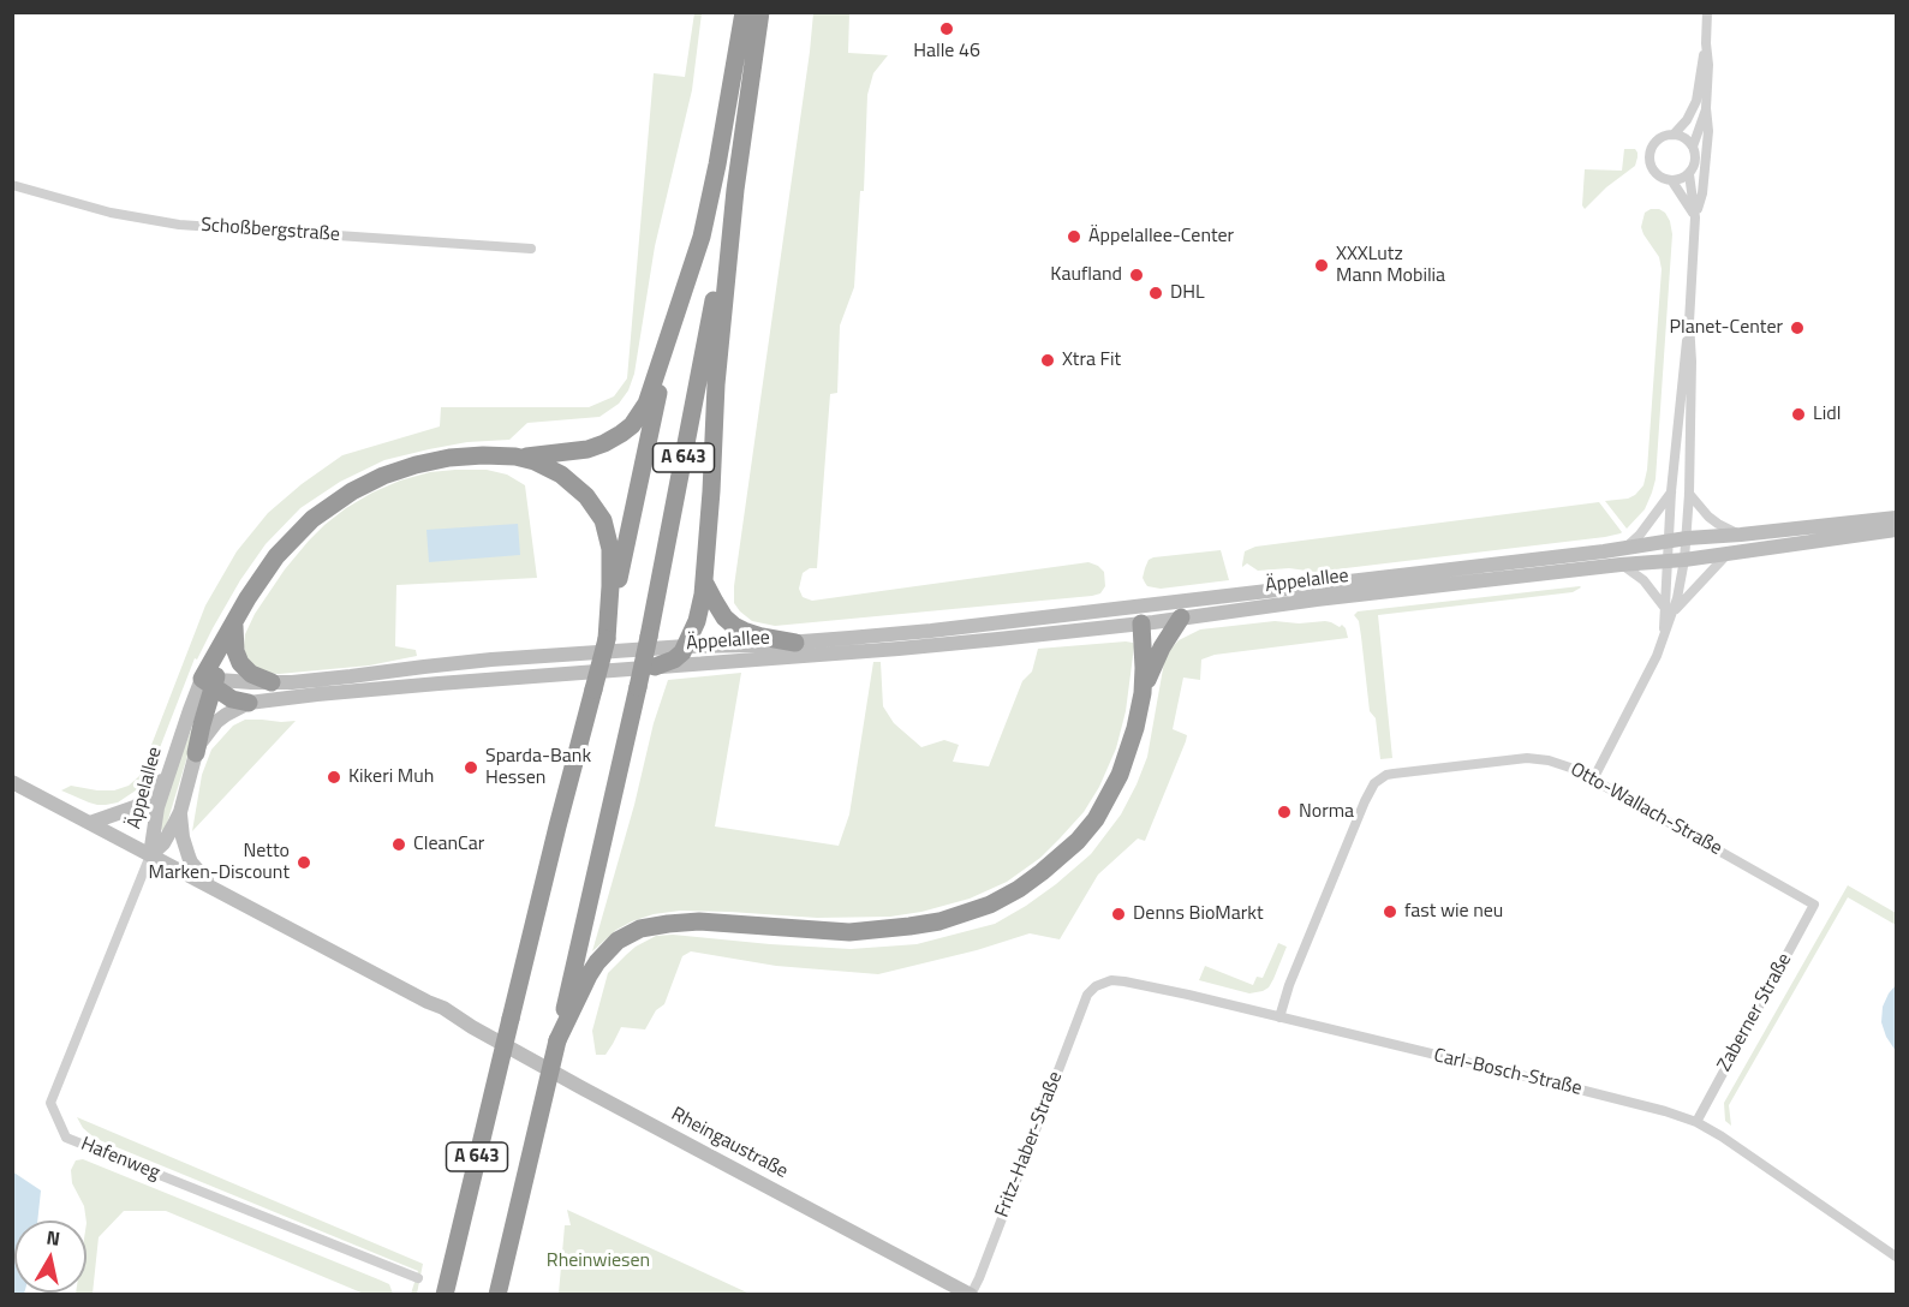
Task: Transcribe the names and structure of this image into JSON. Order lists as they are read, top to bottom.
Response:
{
  "streets": {
    "highway": ["A 643"],
    "main road": ["Äppelallee", "Rheingaustraße"],
    "street": [
      "Schoßbergstraße",
      "Otto-Wallach-Straße",
      "Zaberner Straße",
      "Carl-Bosch-Straße",
      "Fritz-Haber-Straße",
      "Hafenweg"
    ]
  },
  "crossings": [
    ["Äppelallee", "Rheingaustraße"],
    ["Äppelallee", "Hafenweg"],
    ["Otto-Wallach-Straße", "Zaberner Straße"],
    ["Otto-Wallach-Straße", "Carl-Bosch-Straße"],
    ["Zaberner Straße", "Carl-Bosch-Straße"],
    ["Carl-Bosch-Straße", "Fritz-Haber-Straße"],
    ["Rheingaustraße", "Fritz-Haber-Straße"],
    ["Rheingaustraße", "Hafenweg"]
  ],
  "parks": ["Rheinwiesen"],
  "places": [
    "Halle 46",
    "Äppelallee-Center",
    "XXXLutz Mann Mobilia",
    "Kaufland",
    "DHL",
    "Planet-Center",
    "Xtra Fit",
    "Lidl",
    "Sparda-Bank Hessen",
    "Kikeri Muh",
    "Norma",
    "CleanCar",
    "Netto Marken-Discount",
    "fast wie neu",
    "Denns BioMarkt"
  ],
  "north": "top"
}
